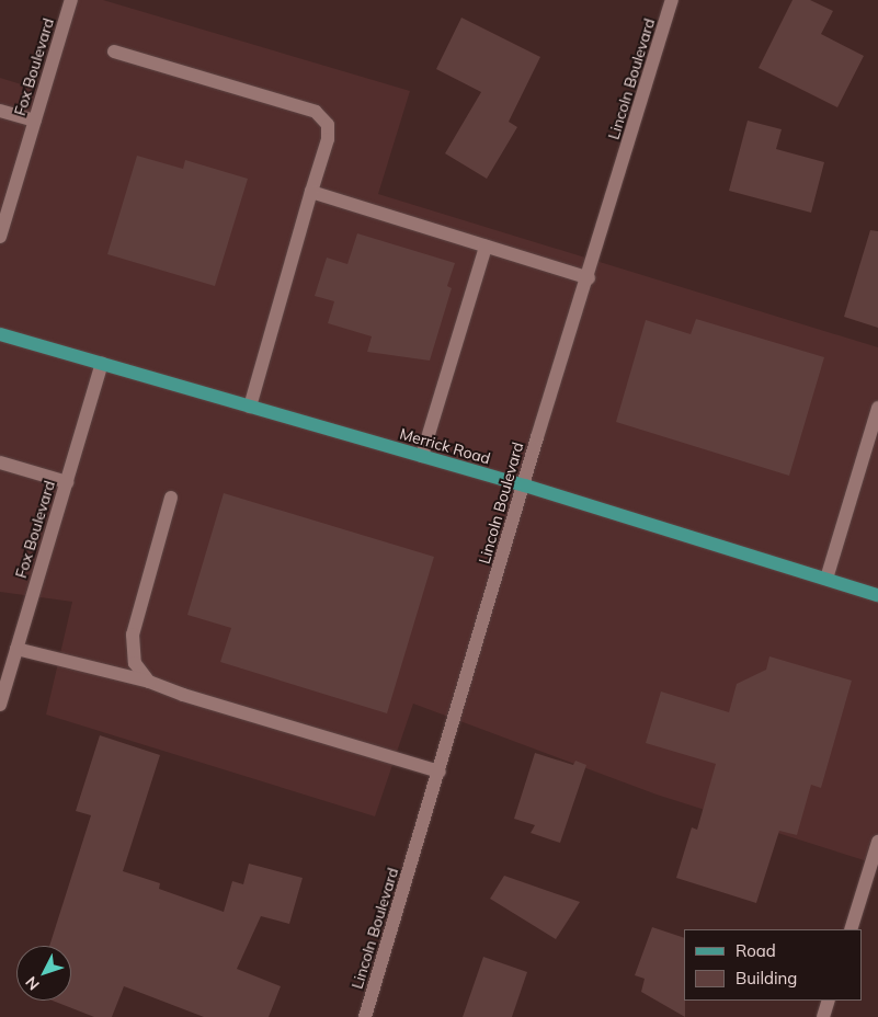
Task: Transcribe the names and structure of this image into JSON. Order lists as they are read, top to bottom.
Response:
{
  "streets": {
    "main road": ["Merrick Road"],
    "street": ["Fox Boulevard", "Lincoln Boulevard"]
  },
  "crossings": [
    ["Fox Boulevard", "Merrick Road"],
    ["Lincoln Boulevard", "Merrick Road"]
  ],
  "legend": ["Road", "Building"],
  "north": "bottom left"
}
